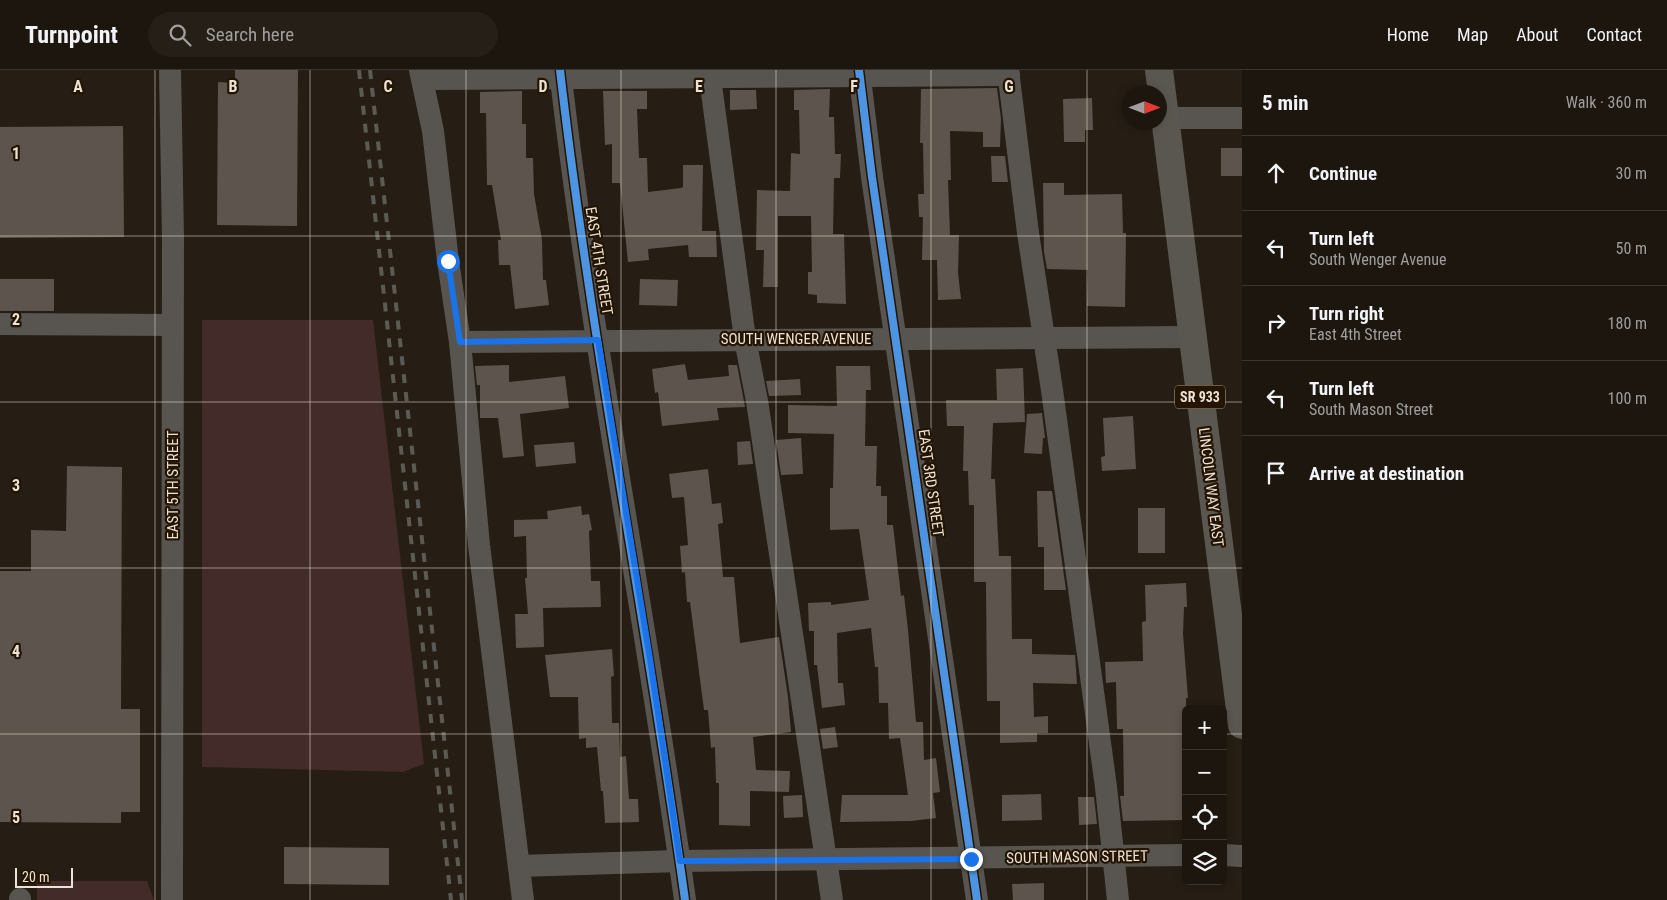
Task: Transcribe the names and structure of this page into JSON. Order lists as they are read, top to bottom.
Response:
{
  "streets": {
    "main road": ["SR 933", "LINCOLN WAY EAST"],
    "street": [
      "EAST 4TH STREET",
      "SOUTH WENGER AVENUE",
      "EAST 3RD STREET",
      "EAST 5TH STREET",
      "SOUTH MASON STREET"
    ]
  },
  "crossings": [
    ["EAST 4TH STREET", "SOUTH WENGER AVENUE"],
    ["EAST 4TH STREET", "SOUTH MASON STREET"],
    ["SOUTH WENGER AVENUE", "EAST 3RD STREET"],
    ["SOUTH WENGER AVENUE", "LINCOLN WAY EAST"],
    ["EAST 3RD STREET", "SOUTH MASON STREET"]
  ],
  "scale_bar": "20 m",
  "north": "right",
  "page": {
    "header": "Turnpoint",
    "search": "Search here",
    "nav": [
      "Home",
      "Map",
      "About",
      "Contact"
    ],
    "heading": ["5 min", "Walk · 360 m"],
    "list": [
      ["Continue", "30 m"],
      ["Turn left", "South Wenger Avenue", "50 m"],
      ["Turn right", "East 4th Street", "180 m"],
      ["Turn left", "South Mason Street", "100 m"],
      "Arrive at destination"
    ],
    "map_buttons": ["+", "−"],
    "scale": "20 m"
  },
  "grid": {
    "columns": [
      "A",
      "B",
      "C",
      "D",
      "E",
      "F",
      "G"
    ],
    "rows": [
      "1",
      "2",
      "3",
      "4",
      "5"
    ]
  }
}
